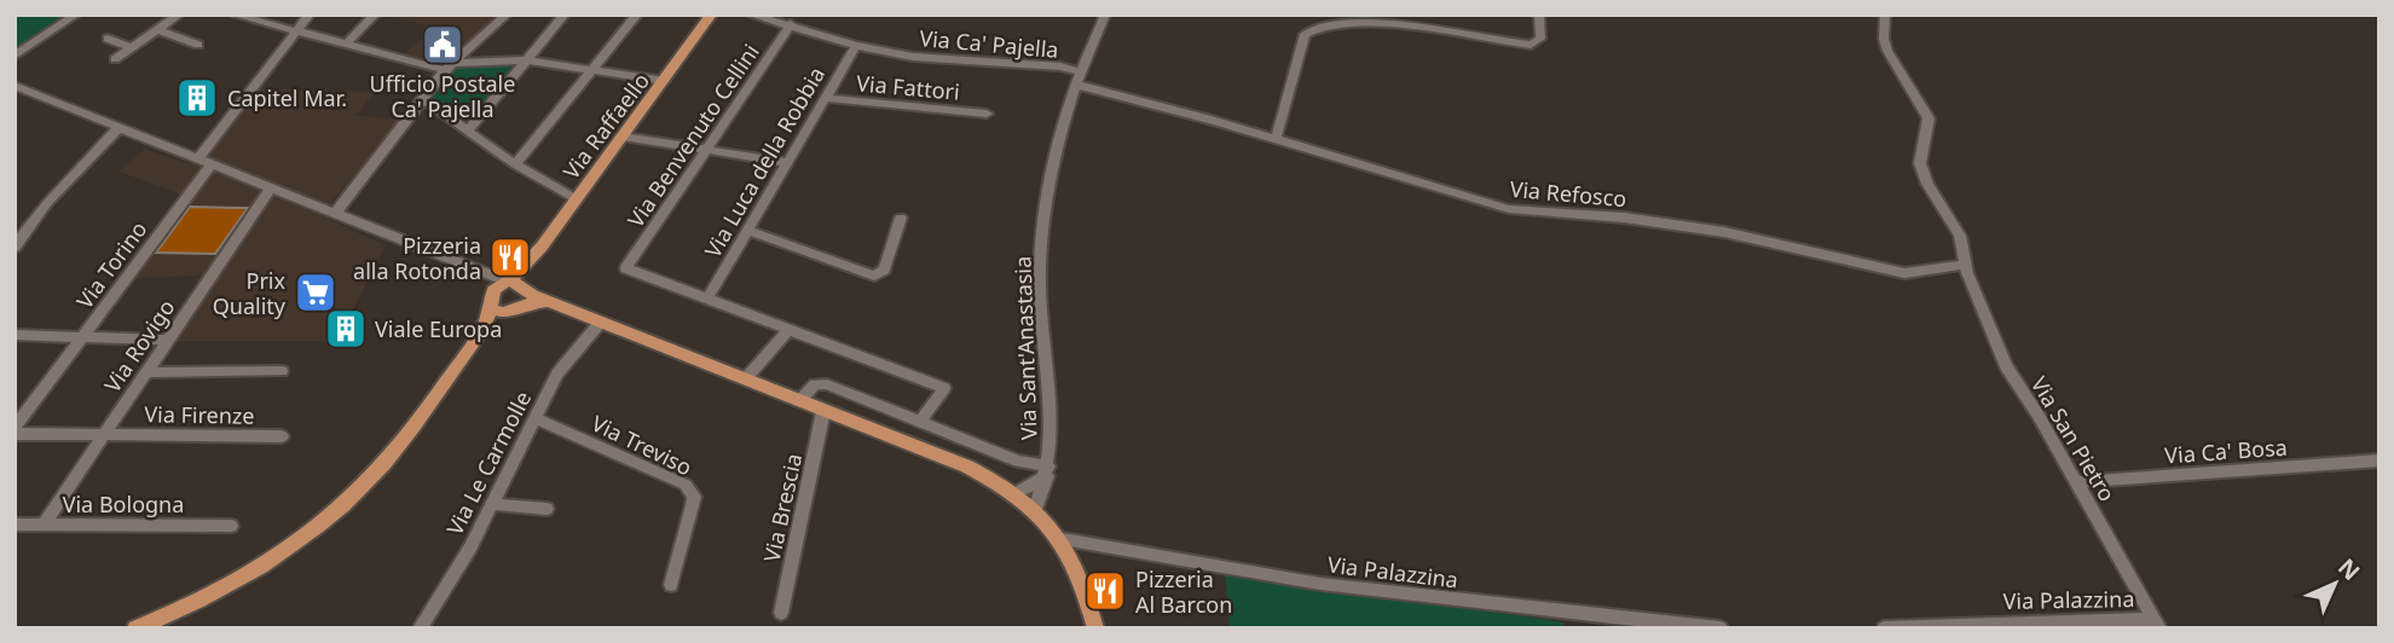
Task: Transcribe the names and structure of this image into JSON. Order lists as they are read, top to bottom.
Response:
{
  "streets": {
    "main road": ["Via Raffaello"],
    "street": [
      "Via Ca' Pajella",
      "Via Fattori",
      "Via Benvenuto Cellini",
      "Via Luca della Robbia",
      "Via Refosco",
      "Via Torino",
      "Via Rovigo",
      "Via Sant'Anastasia",
      "Via Firenze",
      "Via San Pietro",
      "Via Treviso",
      "Via Ca' Bosa",
      "Via Le Carmolle",
      "Via Bologna",
      "Via Brescia",
      "Via Palazzina"
    ]
  },
  "crossings": [
    ["Via Ca' Pajella", "Via Benvenuto Cellini"],
    ["Via Ca' Pajella", "Via Luca della Robbia"],
    ["Via Ca' Pajella", "Via Refosco"],
    ["Via Ca' Pajella", "Via Sant'Anastasia"],
    ["Via Fattori", "Via Luca della Robbia"],
    ["Via Benvenuto Cellini", "Via Luca della Robbia"],
    ["Via Refosco", "Via Sant'Anastasia"],
    ["Via Refosco", "Via San Pietro"],
    ["Via Torino", "Via Firenze"],
    ["Via Rovigo", "Via Firenze"],
    ["Via Rovigo", "Via Bologna"],
    ["Via San Pietro", "Via Ca' Bosa"],
    ["Via San Pietro", "Via Palazzina"],
    ["Via Treviso", "Via Le Carmolle"]
  ],
  "places": {
    "public building": ["Ufficio Postale Ca' Pajella"],
    "building": ["Capitel Mar.", "Viale Europa"],
    "restaurant": ["Pizzeria alla Rotonda", "Pizzeria Al Barcon"],
    "supermarket": ["Prix Quality"]
  },
  "north": "top right"
}
